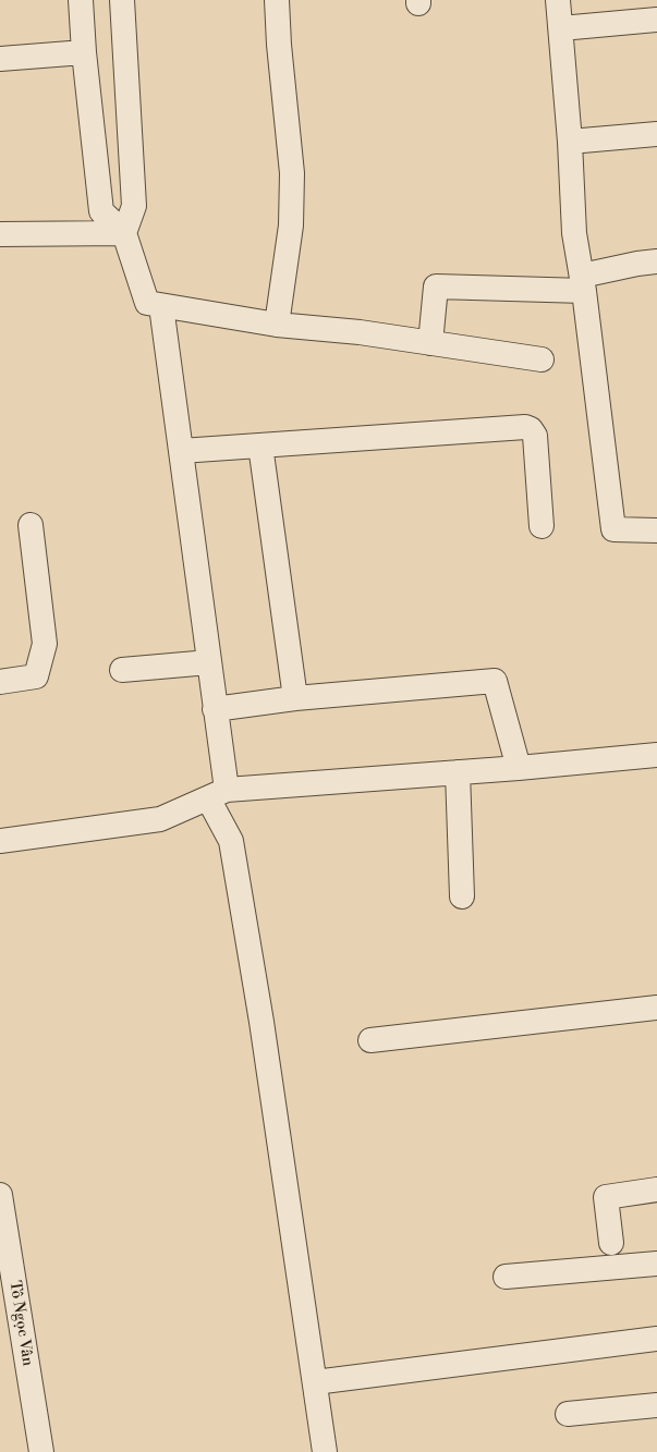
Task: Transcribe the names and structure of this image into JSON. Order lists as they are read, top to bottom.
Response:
{
  "streets": {
    "street": ["Tô Ngọc Vân"]
  }
}
